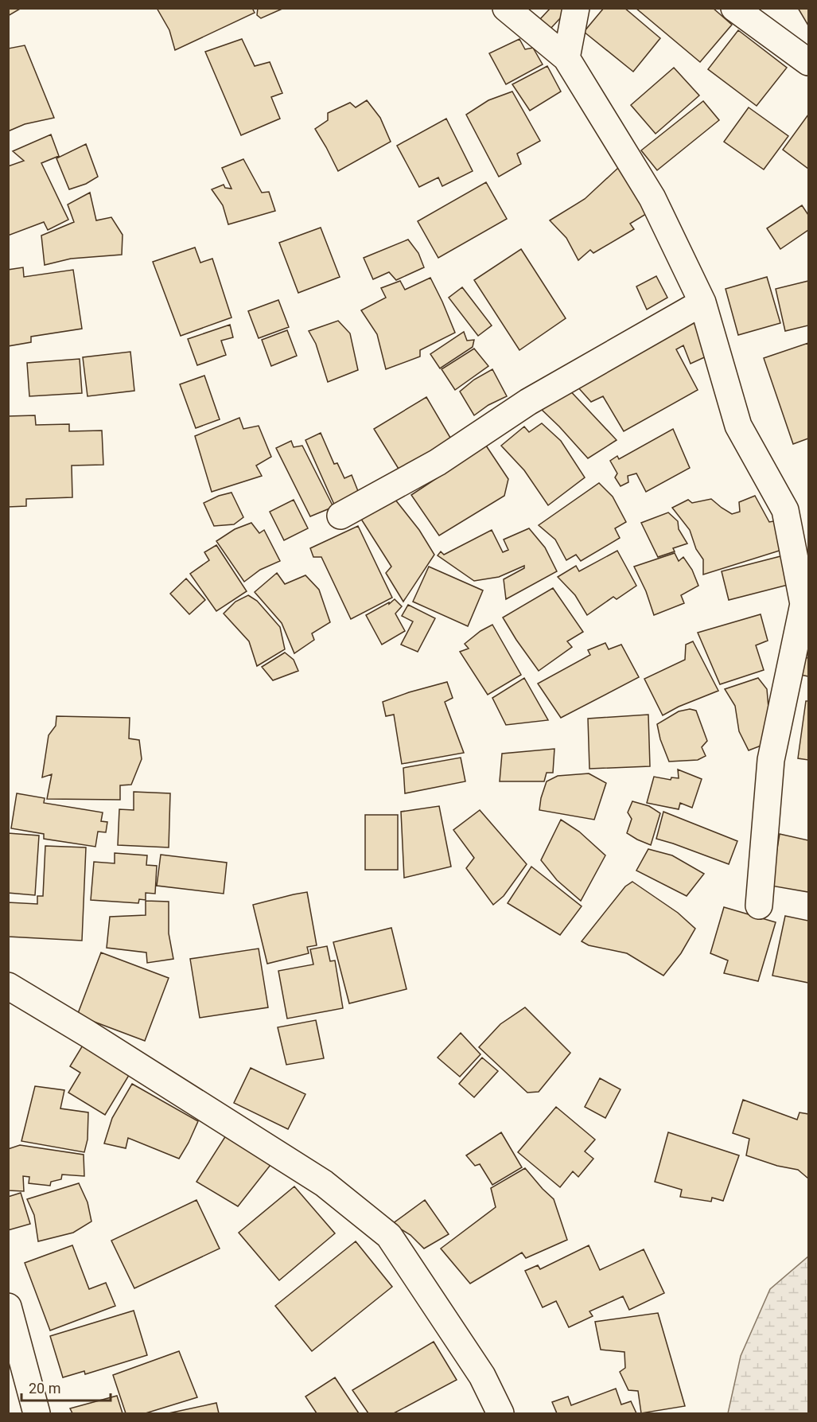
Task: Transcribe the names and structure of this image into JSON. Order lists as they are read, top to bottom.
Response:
{
  "scale_bar": "20 m"
}
